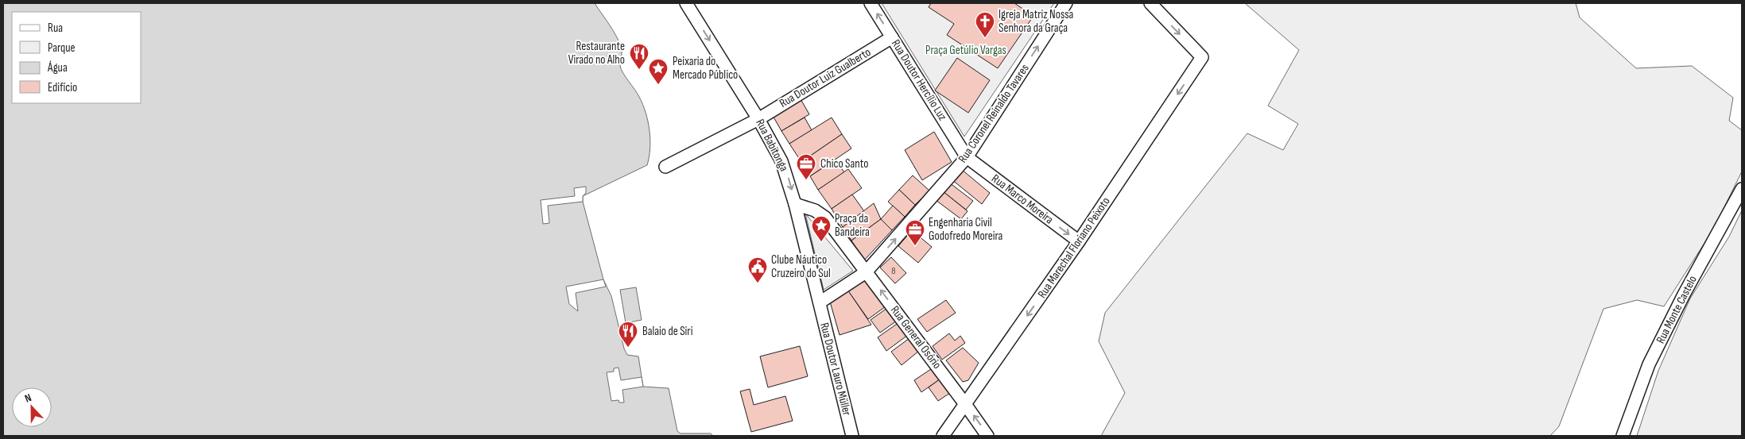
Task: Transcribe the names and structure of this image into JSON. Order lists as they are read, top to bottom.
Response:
{
  "streets": {
    "street": [
      "Rua Doutor Luiz Gualberto",
      "Rua Doutor Hercílio Luz",
      "Rua Coronel Reinaldo Tavares",
      "Rua Babitonga",
      "Rua Marco Moreira",
      "Rua Marechal Floriano Peixoto",
      "Rua Monte Castelo",
      "Rua General Osório",
      "Rua Doutor Lauro Müller"
    ]
  },
  "crossings": [
    ["Rua Doutor Luiz Gualberto", "Rua Doutor Hercílio Luz"],
    ["Rua Doutor Luiz Gualberto", "Rua Babitonga"],
    ["Rua Doutor Hercílio Luz", "Rua Coronel Reinaldo Tavares"],
    ["Rua Doutor Hercílio Luz", "Rua Marco Moreira"],
    ["Rua Coronel Reinaldo Tavares", "Rua Marco Moreira"],
    ["Rua Coronel Reinaldo Tavares", "Rua General Osório"],
    ["Rua Babitonga", "Rua Doutor Lauro Müller"],
    ["Rua Marco Moreira", "Rua Marechal Floriano Peixoto"],
    ["Rua Marechal Floriano Peixoto", "Rua General Osório"]
  ],
  "one_way": [
    "Rua Coronel Reinaldo Tavares",
    "Rua Babitonga",
    "Rua Marco Moreira",
    "Rua Marechal Floriano Peixoto",
    "Rua General Osório"
  ],
  "parks": ["Praça Getúlio Vargas"],
  "places": {
    "church": ["Igreja Matriz Nossa Senhora da Graça"],
    "restaurant": ["Restaurante Virado no Alho", "Balaio de Siri"],
    "place": ["Peixaria do Mercado Público", "Praça da Bandeira"],
    "office": ["Chico Santo", "Engenharia Civil Godofredo Moreira"],
    "public building": ["Clube Náutico Cruzeiro do Sul"]
  },
  "house_numbers": ["8"],
  "legend": [
    "Rua",
    "Parque",
    "Água",
    "Edifício"
  ],
  "north": "top"
}
